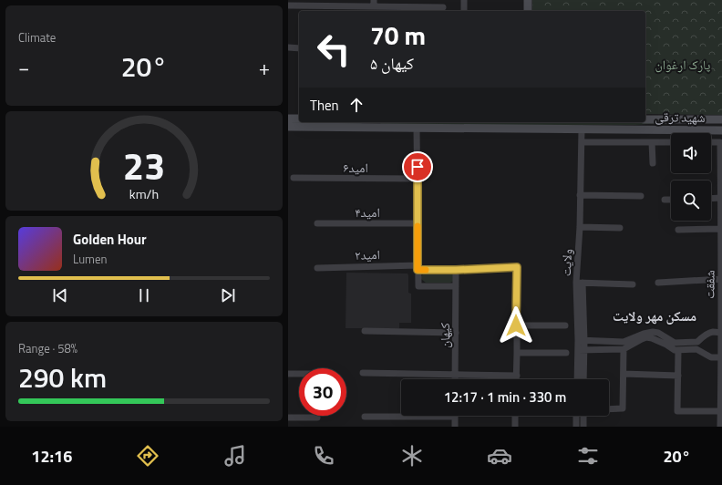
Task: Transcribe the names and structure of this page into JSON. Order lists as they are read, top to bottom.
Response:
{
  "streets": {
    "main road": ["شهید ترقی"],
    "street": [
      "امید۶",
      "امید۴",
      "امید۲",
      "ولایت",
      "شفقت",
      "کیهان"
    ]
  },
  "crossings": [
    ["شهید ترقی", "ولایت"],
    ["امید۲", "کیهان"]
  ],
  "districts": ["مسکن مهر ولایت"],
  "parks": ["پارک ارغوان"],
  "page": {
    "tile": [
      "Climate",
      ["Range · 58%", "290 km"]
    ],
    "turn": ["70 m", "کیهان ۵"],
    "heat": ["−", "20°", "+"],
    "then": "Then",
    "song": ["Golden Hour", "Lumen"],
    "limit": "30",
    "trip": "12:17 · 1 min · 330 m",
    "tabs": ["12:16", "20°"],
    "gauge": ["23", "km/h"]
  }
}
